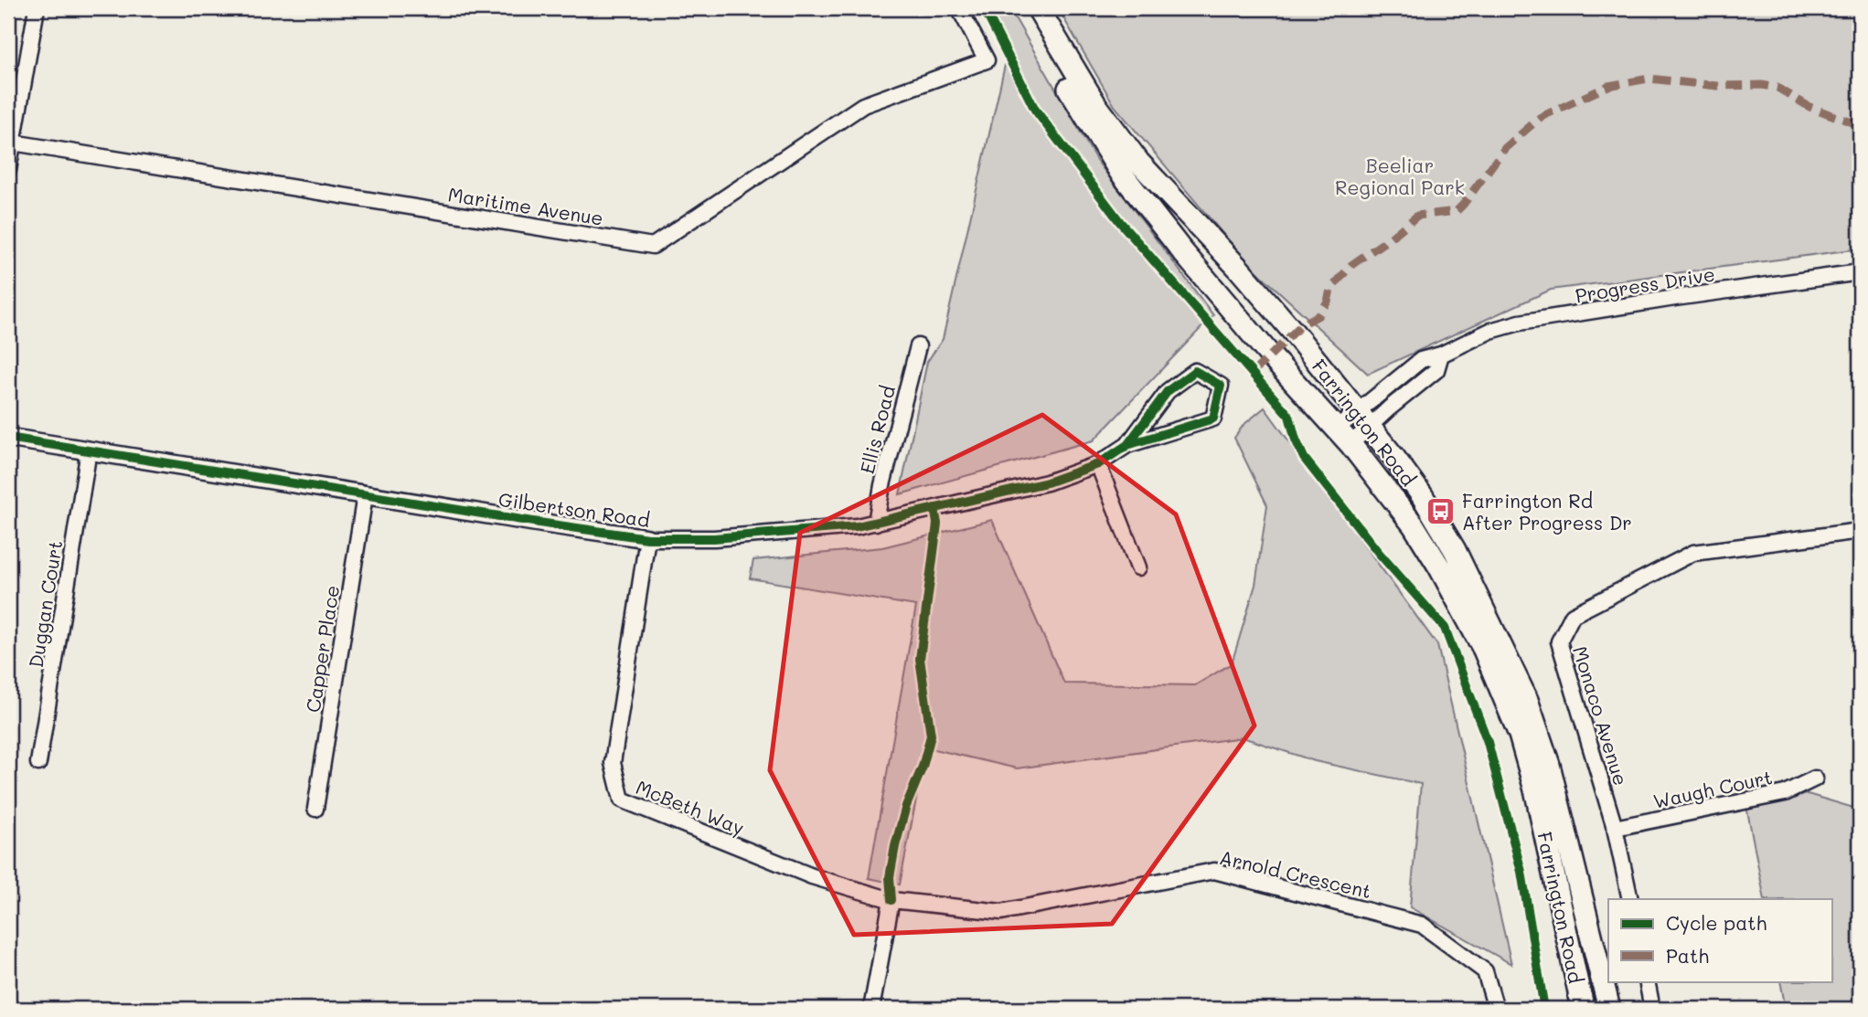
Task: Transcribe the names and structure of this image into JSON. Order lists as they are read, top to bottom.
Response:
{
  "streets": {
    "main road": ["Farrington Road"],
    "street": [
      "Maritime Avenue",
      "Progress Drive",
      "Ellis Road",
      "Gilbertson Road",
      "Duggan Court",
      "Capper Place",
      "Monaco Avenue",
      "Waugh Court",
      "McBeth Way",
      "Arnold Crescent"
    ]
  },
  "crossings": [
    ["Progress Drive", "Farrington Road"],
    ["Ellis Road", "Gilbertson Road"],
    ["Gilbertson Road", "Duggan Court"],
    ["Gilbertson Road", "Capper Place"],
    ["Gilbertson Road", "McBeth Way"],
    ["Monaco Avenue", "Waugh Court"],
    ["McBeth Way", "Arnold Crescent"]
  ],
  "parks": ["Beeliar Regional Park"],
  "places": {
    "bus stop": ["Farrington Rd After Progress Dr"]
  },
  "legend": ["Cycle path", "Path"]
}
